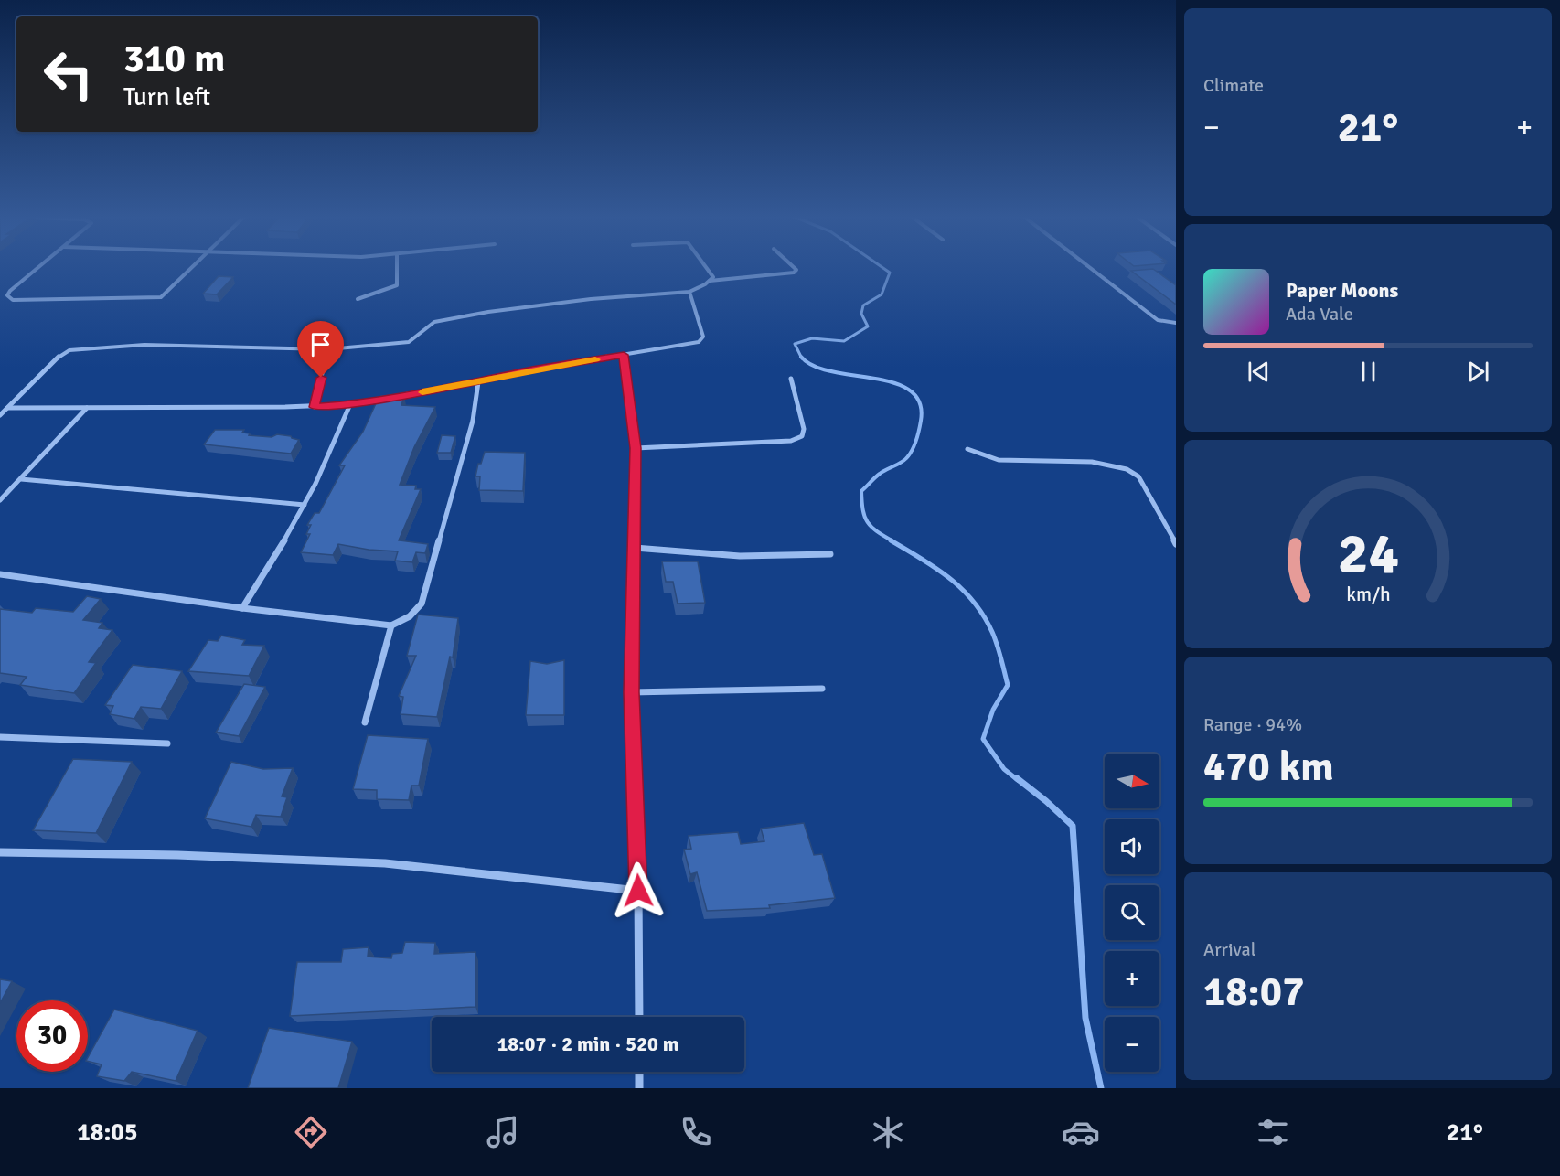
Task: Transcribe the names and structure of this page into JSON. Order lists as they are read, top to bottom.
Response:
{
  "north": "right",
  "page": {
    "tile": [
      "Climate",
      ["Range · 94%", "470 km"],
      ["Arrival", "18:07"]
    ],
    "turn": ["310 m", "Turn left"],
    "heat": ["−", "21°", "+"],
    "song": ["Paper Moons", "Ada Vale"],
    "map_buttons": ["+", "−"],
    "limit": "30",
    "trip": "18:07 · 2 min · 520 m",
    "tabs": ["18:05", "21°"],
    "gauge": ["24", "km/h"]
  }
}
